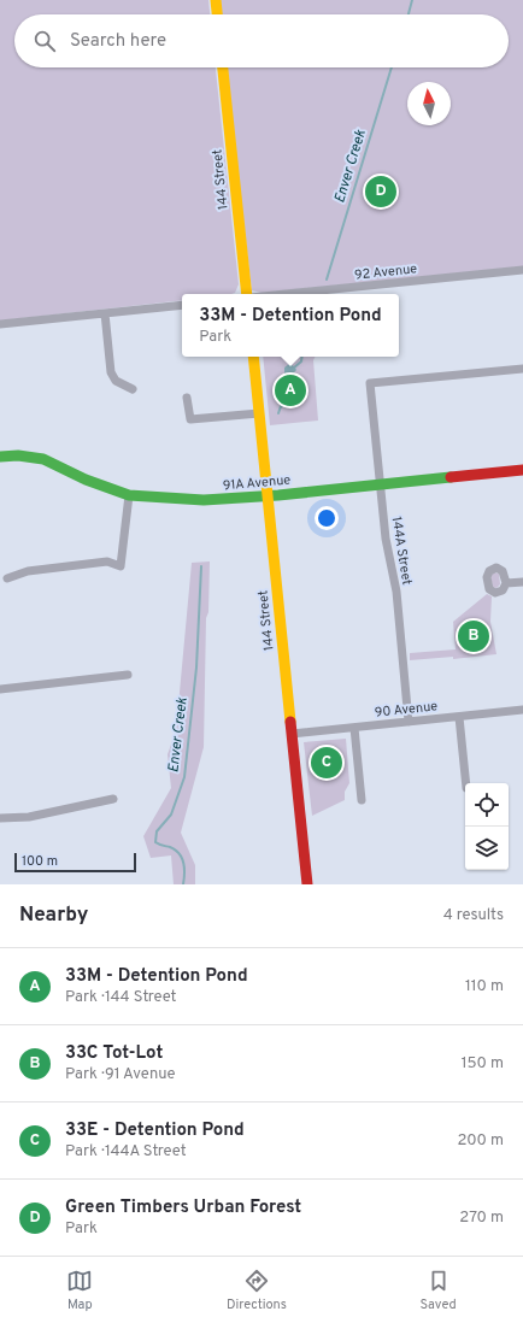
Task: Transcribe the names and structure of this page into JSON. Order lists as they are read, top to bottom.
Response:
{
  "streets": {
    "main road": ["144 Street", "91A Avenue"],
    "street": ["92 Avenue", "144A Street", "90 Avenue"]
  },
  "crossings": [
    ["144 Street", "91A Avenue"],
    ["144 Street", "90 Avenue"],
    ["91A Avenue", "144A Street"],
    ["144A Street", "90 Avenue"]
  ],
  "water": ["Enver Creek"],
  "scale_bar": "100 m",
  "north": "top",
  "page": {
    "search": "Search here",
    "pins": [
      "D",
      "A",
      "B",
      "C"
    ],
    "popup": ["33M - Detention Pond", "Park"],
    "scale": "100 m",
    "heading": ["Nearby", "4 results"],
    "list": [
      {
        "mark": "A",
        "name": "33M - Detention Pond",
        "note": "Park · 144 Street",
        "value": "110 m"
      },
      {
        "mark": "B",
        "name": "33C Tot-Lot",
        "note": "Park · 91 Avenue",
        "value": "150 m"
      },
      {
        "mark": "C",
        "name": "33E - Detention Pond",
        "note": "Park · 144A Street",
        "value": "200 m"
      },
      {
        "mark": "D",
        "name": "Green Timbers Urban Forest",
        "note": "Park",
        "value": "270 m"
      }
    ],
    "nav": ["Map", "Directions", "Saved"]
  }
}
